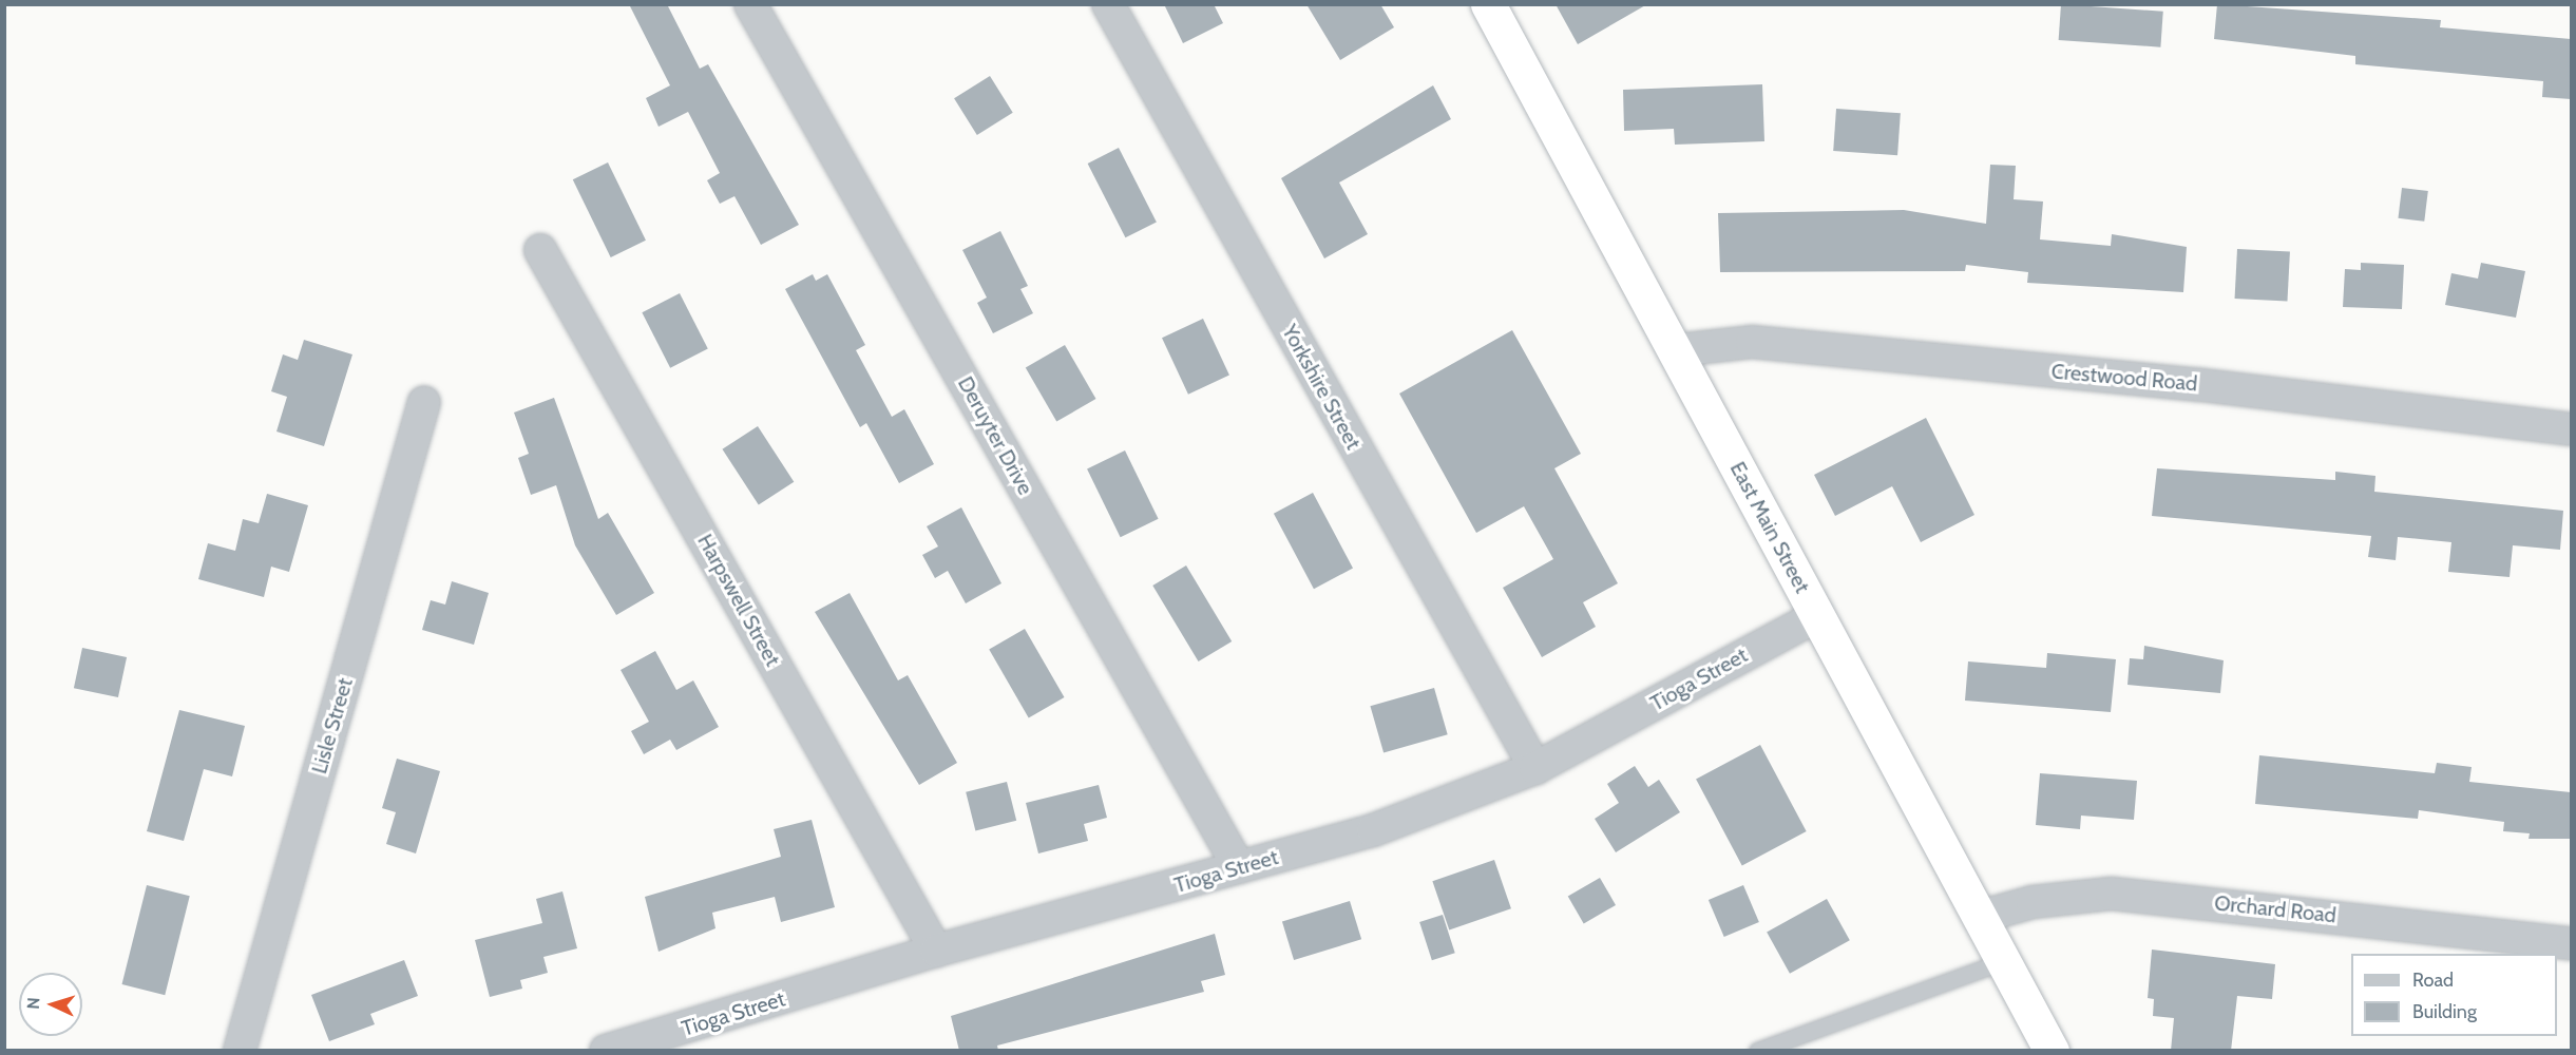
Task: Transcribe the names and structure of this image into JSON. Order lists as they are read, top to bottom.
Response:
{
  "streets": {
    "highway": ["East Main Street"],
    "street": [
      "Crestwood Road",
      "Yorkshire Street",
      "Deruyter Drive",
      "Harpswell Street",
      "Tioga Street",
      "Lisle Street",
      "Orchard Road"
    ]
  },
  "crossings": [
    ["Crestwood Road", "East Main Street"],
    ["Yorkshire Street", "Tioga Street"],
    ["Deruyter Drive", "Tioga Street"],
    ["East Main Street", "Tioga Street"],
    ["East Main Street", "Orchard Road"],
    ["Harpswell Street", "Tioga Street"]
  ],
  "legend": ["Road", "Building"],
  "north": "left"
}
